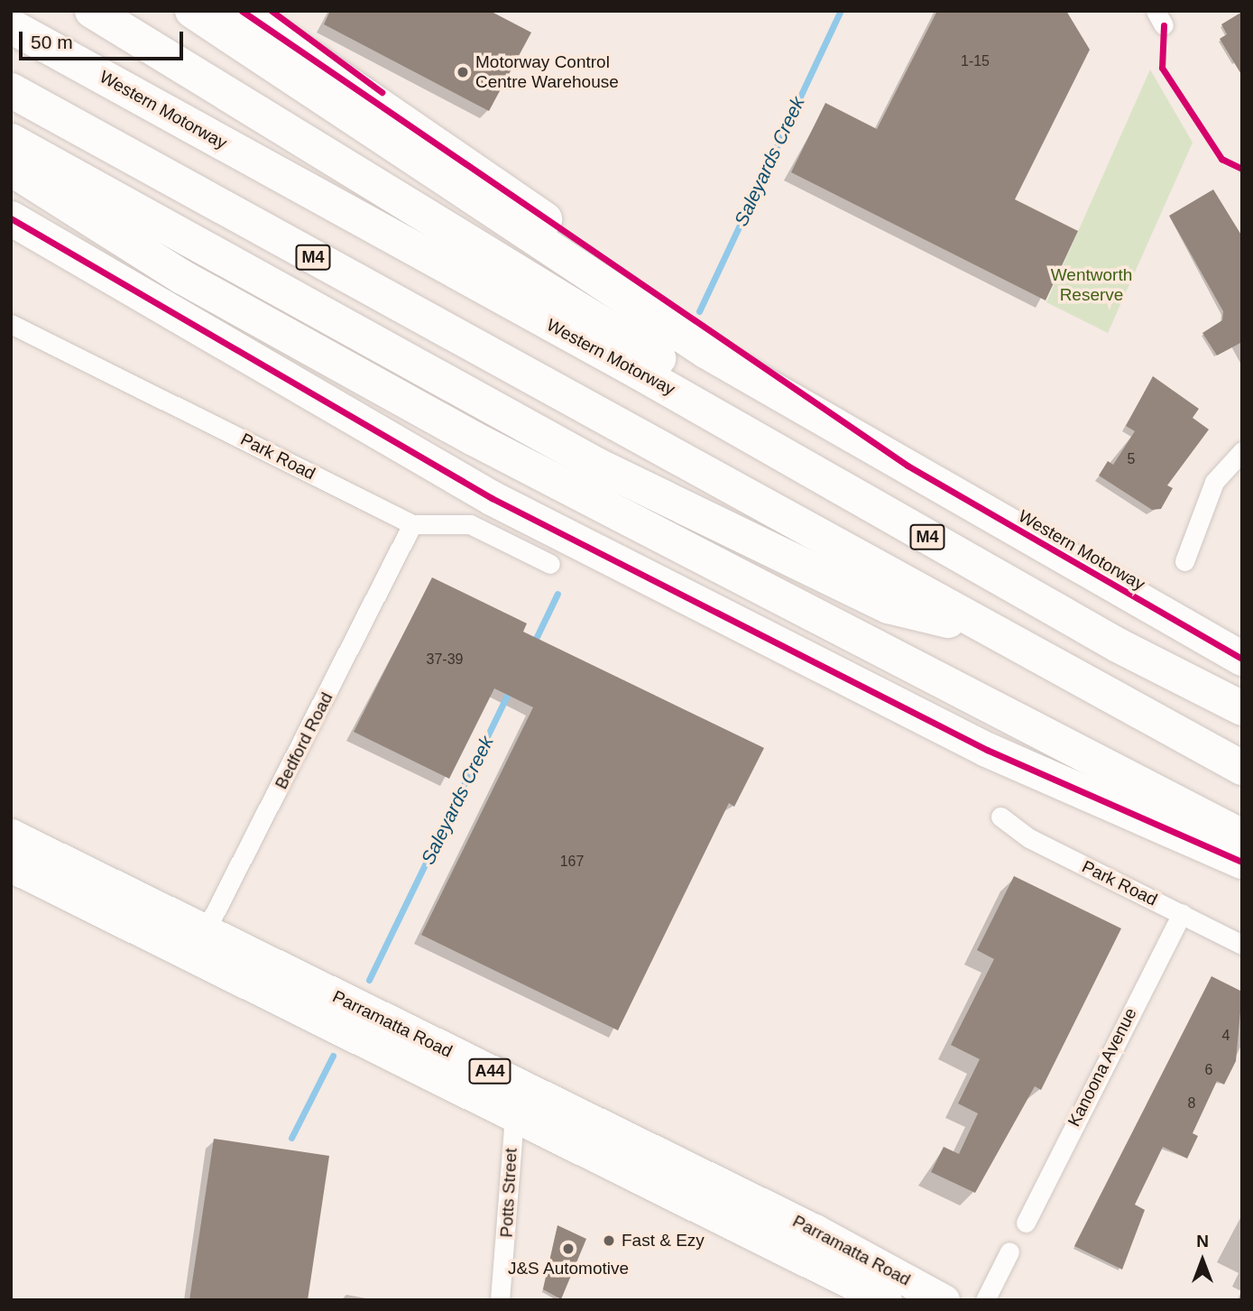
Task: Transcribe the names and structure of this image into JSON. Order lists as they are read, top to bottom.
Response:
{
  "streets": {
    "highway": [
      "Western Motorway",
      "M4",
      "Parramatta Road",
      "A44"
    ],
    "street": [
      "Park Road",
      "Bedford Road",
      "Kanoona Avenue",
      "Potts Street"
    ]
  },
  "crossings": [
    ["Western Motorway", "M4"],
    ["Park Road", "Bedford Road"],
    ["Park Road", "Kanoona Avenue"],
    ["Bedford Road", "Parramatta Road"],
    ["Parramatta Road", "Potts Street"]
  ],
  "water": ["Saleyards Creek"],
  "parks": ["Wentworth Reserve"],
  "places": ["Motorway Control Centre Warehouse", "Fast & Ezy", "J&S Automotive"],
  "house_numbers": [
    "1-15",
    "5",
    "37-39",
    "167",
    "4",
    "6",
    "8"
  ],
  "scale_bar": "50 m",
  "north": "top"
}
